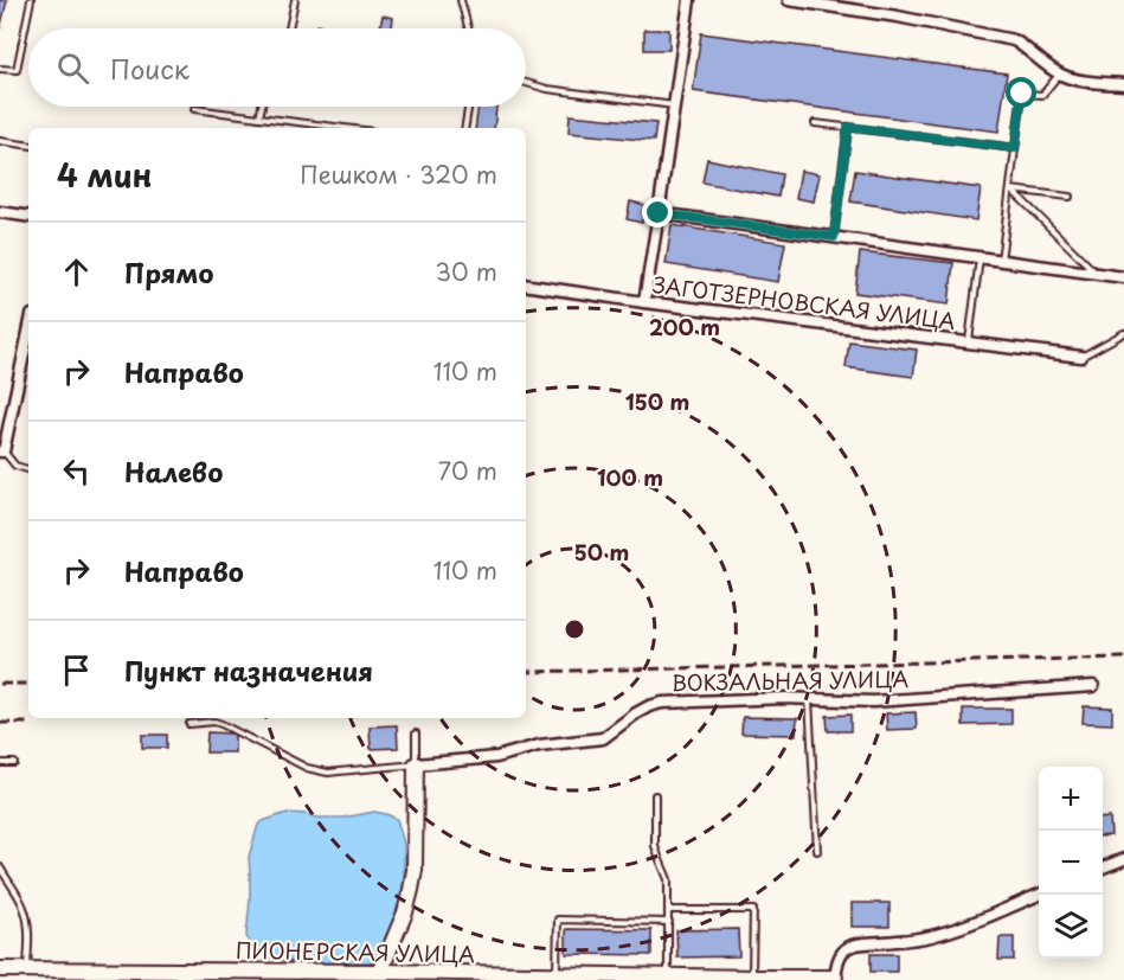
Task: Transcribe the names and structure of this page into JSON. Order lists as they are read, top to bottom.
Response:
{
  "streets": {
    "street": ["ЗАГОТЗЕРНОВСКАЯ УЛИЦА", "ВОКЗАЛЬНАЯ УЛИЦА", "ПИОНЕРСКАЯ УЛИЦА"]
  },
  "page": {
    "search": "Поиск",
    "heading": ["4 мин", "Пешком · 320 m"],
    "list": [
      ["Прямо", "30 m"],
      ["Направо", "110 m"],
      ["Налево", "70 m"],
      ["Направо", "110 m"],
      "Пункт назначения"
    ],
    "map_buttons": ["+", "−"]
  },
  "rings": [
    "200 m",
    "150 m",
    "100 m",
    "50 m"
  ]
}
